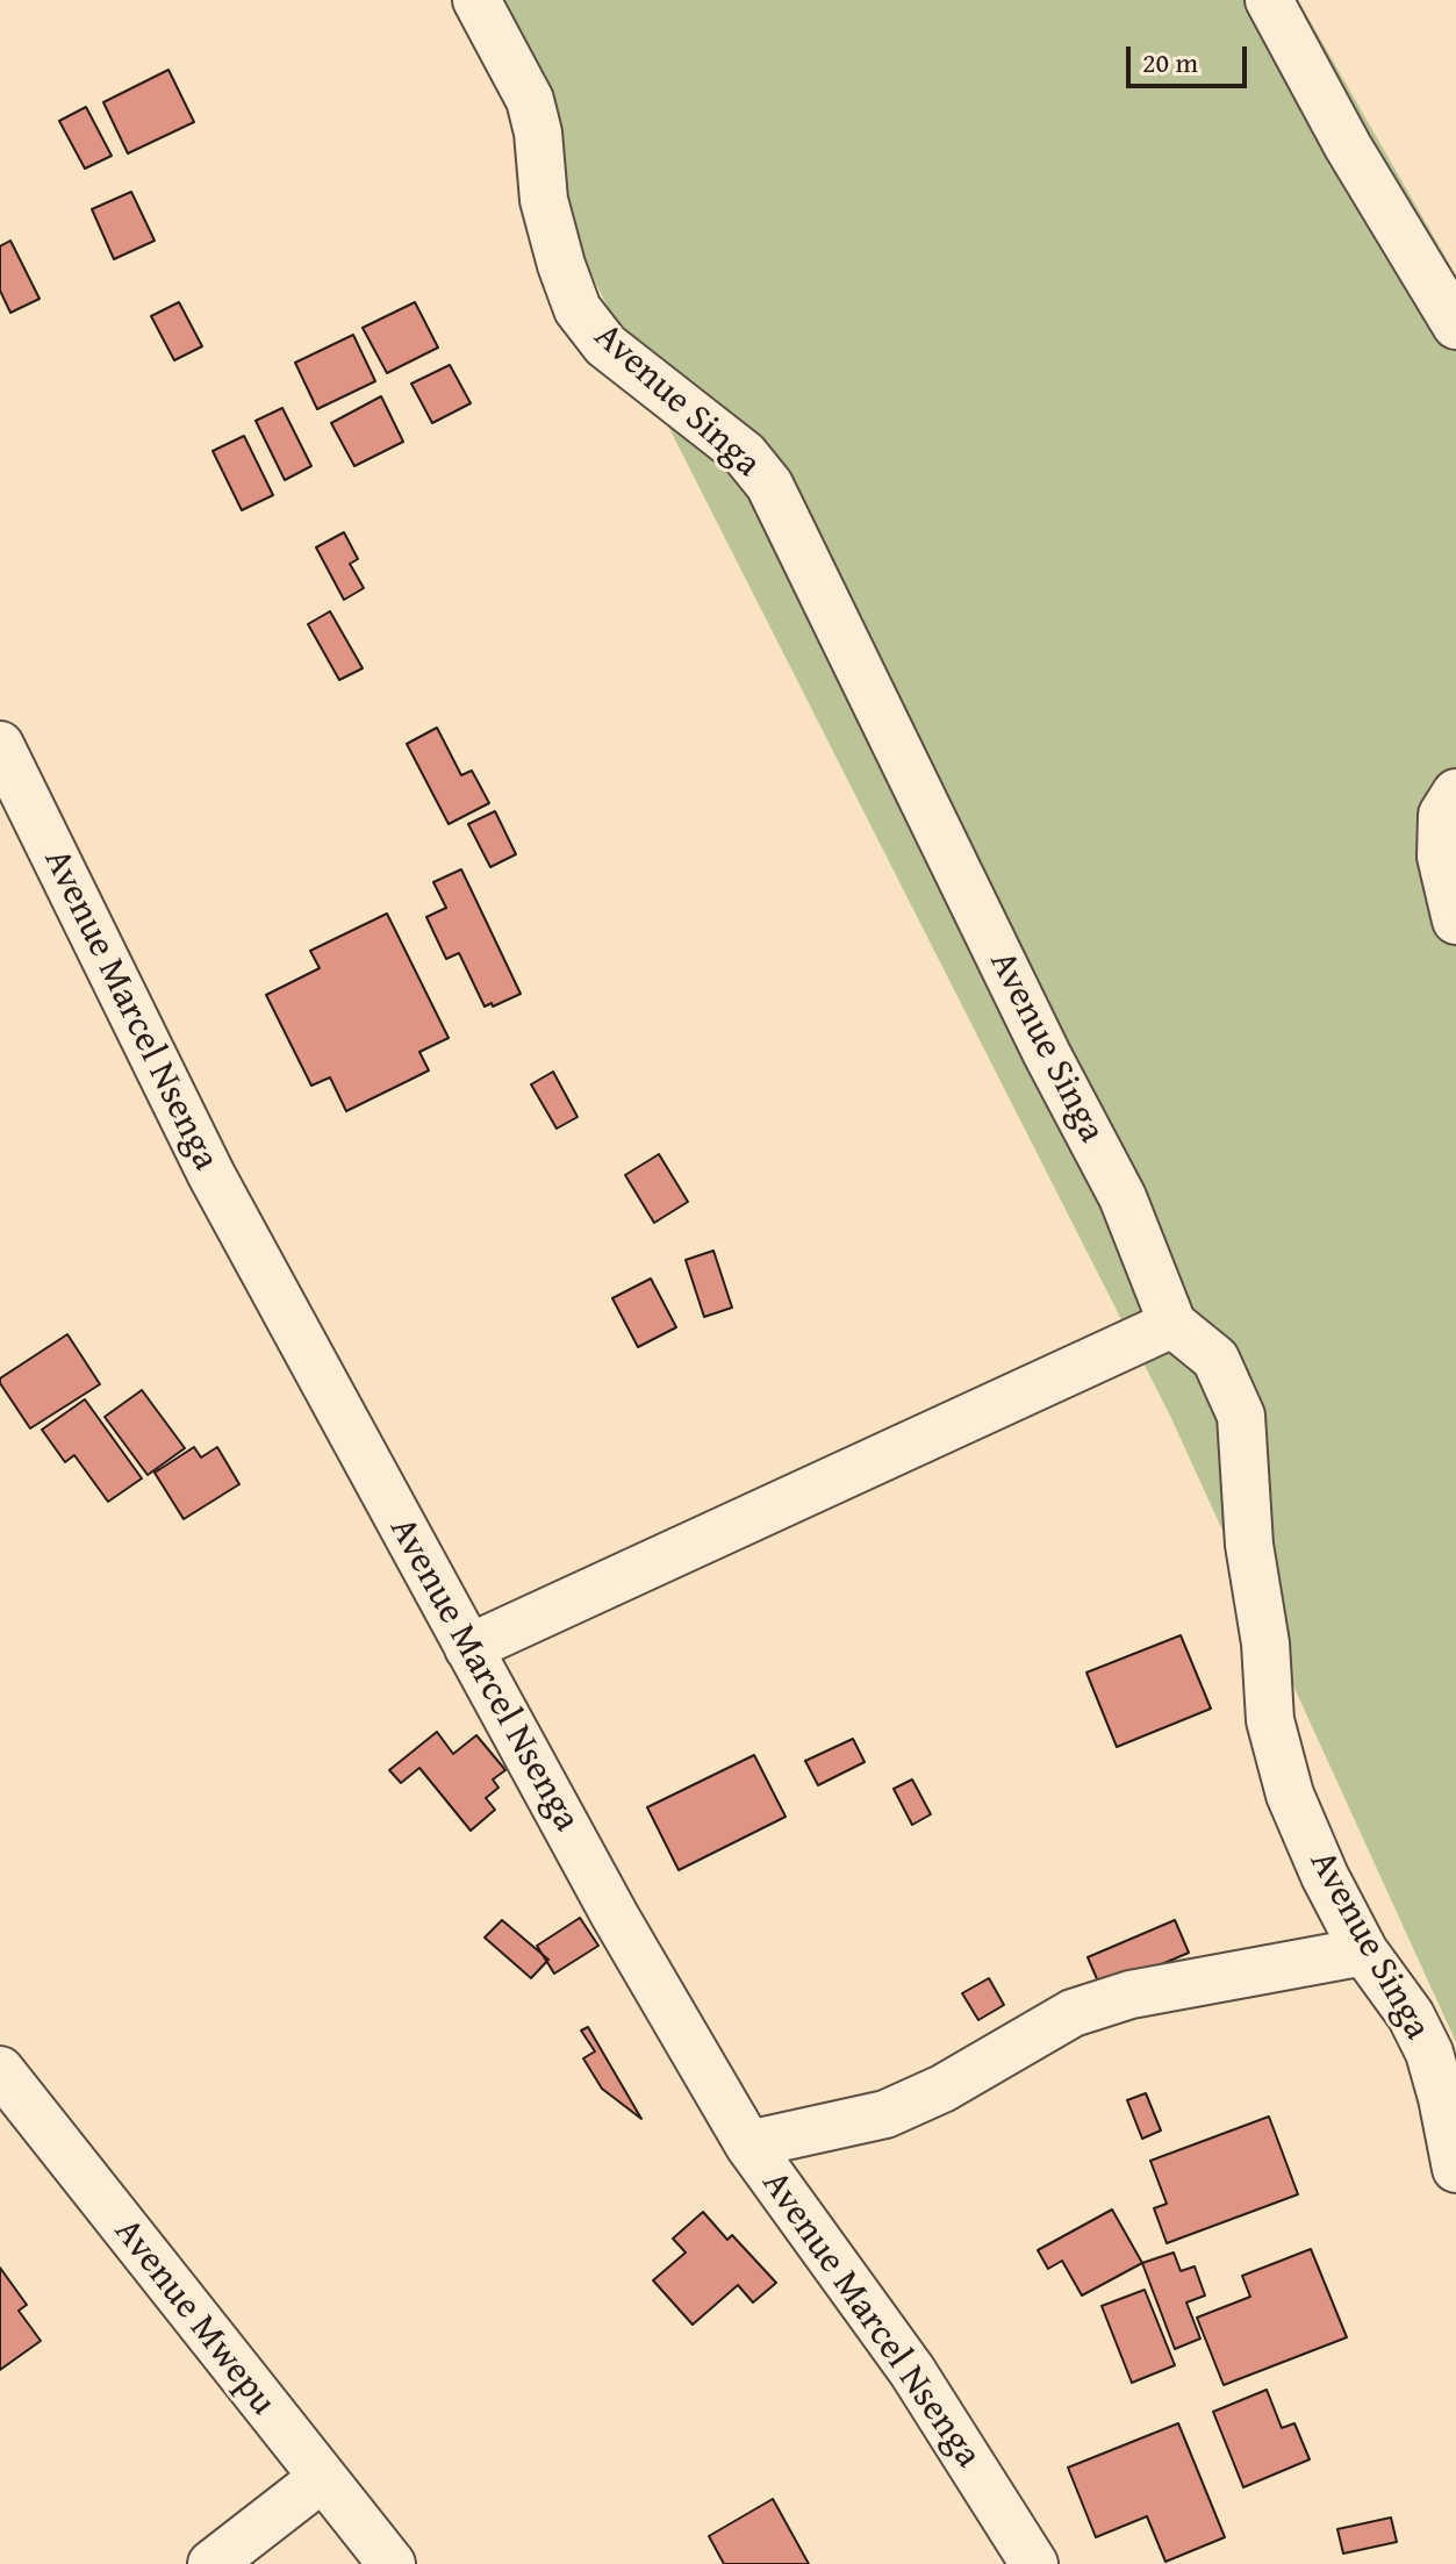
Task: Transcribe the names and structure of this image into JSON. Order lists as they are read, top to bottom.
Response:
{
  "streets": {
    "street": ["Avenue Singa", "Avenue Marcel Nsenga", "Avenue Mwepu"]
  },
  "scale_bar": "20 m"
}
